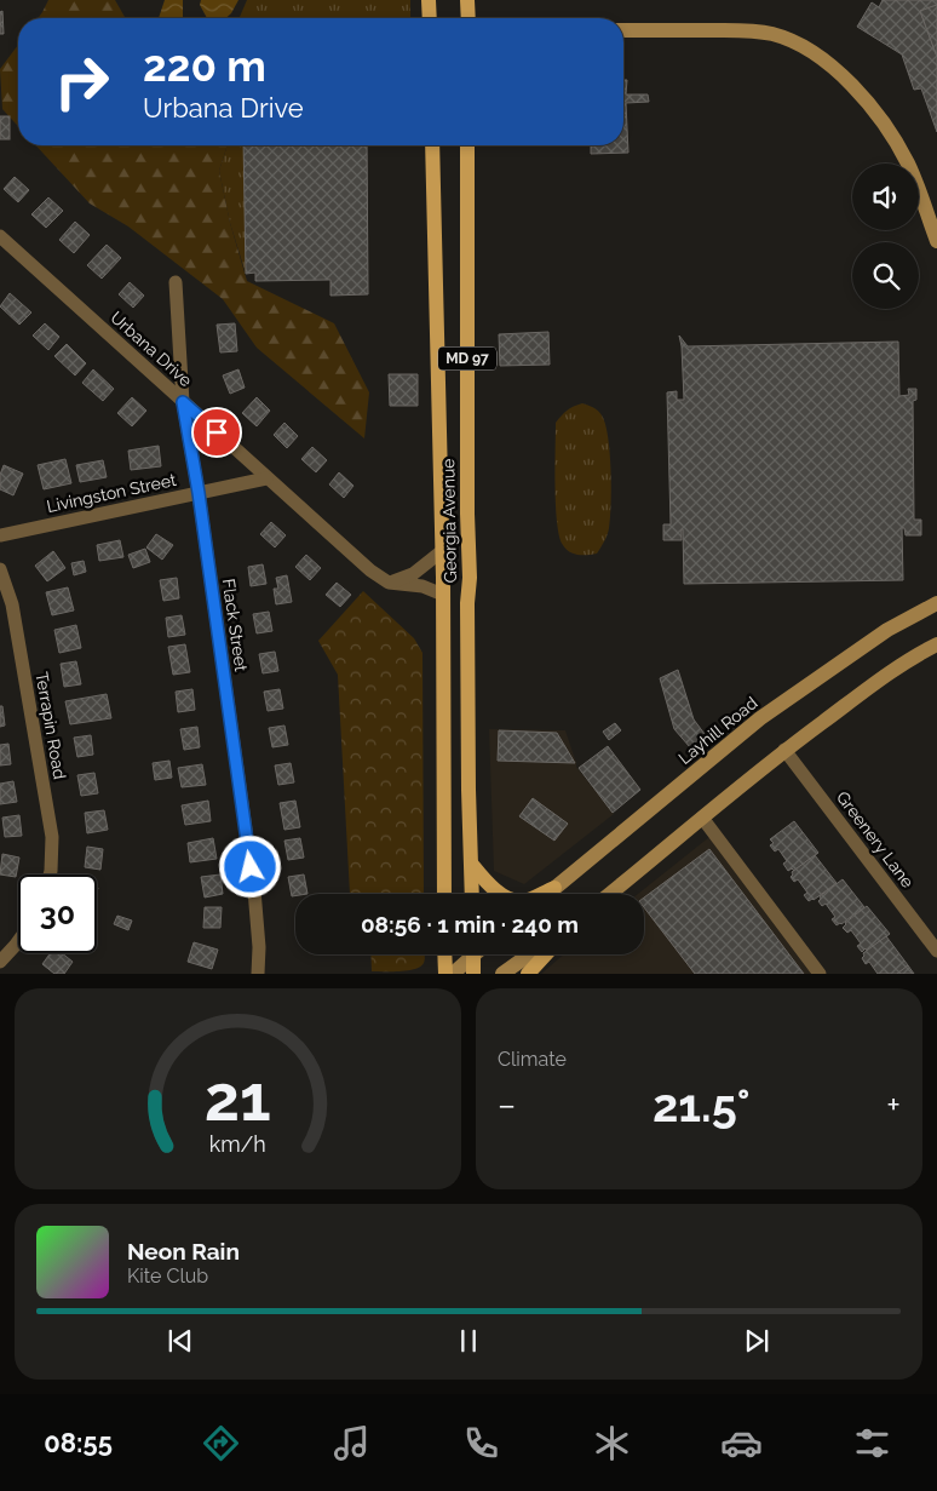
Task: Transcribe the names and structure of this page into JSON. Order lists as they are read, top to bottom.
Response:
{
  "streets": {
    "main road": ["MD 97", "Georgia Avenue", "Layhill Road"],
    "street": [
      "Urbana Drive",
      "Livingston Street",
      "Flack Street",
      "Terrapin Road",
      "Greenery Lane"
    ]
  },
  "crossings": [
    ["Urbana Drive", "Livingston Street"],
    ["Urbana Drive", "Georgia Avenue"],
    ["Urbana Drive", "Flack Street"],
    ["Livingston Street", "Flack Street"]
  ],
  "page": {
    "turn": ["220 m", "Urbana Drive"],
    "limit": "30",
    "trip": "08:56 · 1 min · 240 m",
    "tile": "Climate",
    "heat": ["−", "21.5°", "+"],
    "song": ["Neon Rain", "Kite Club"],
    "tabs": "08:55",
    "gauge": ["21", "km/h"]
  }
}
